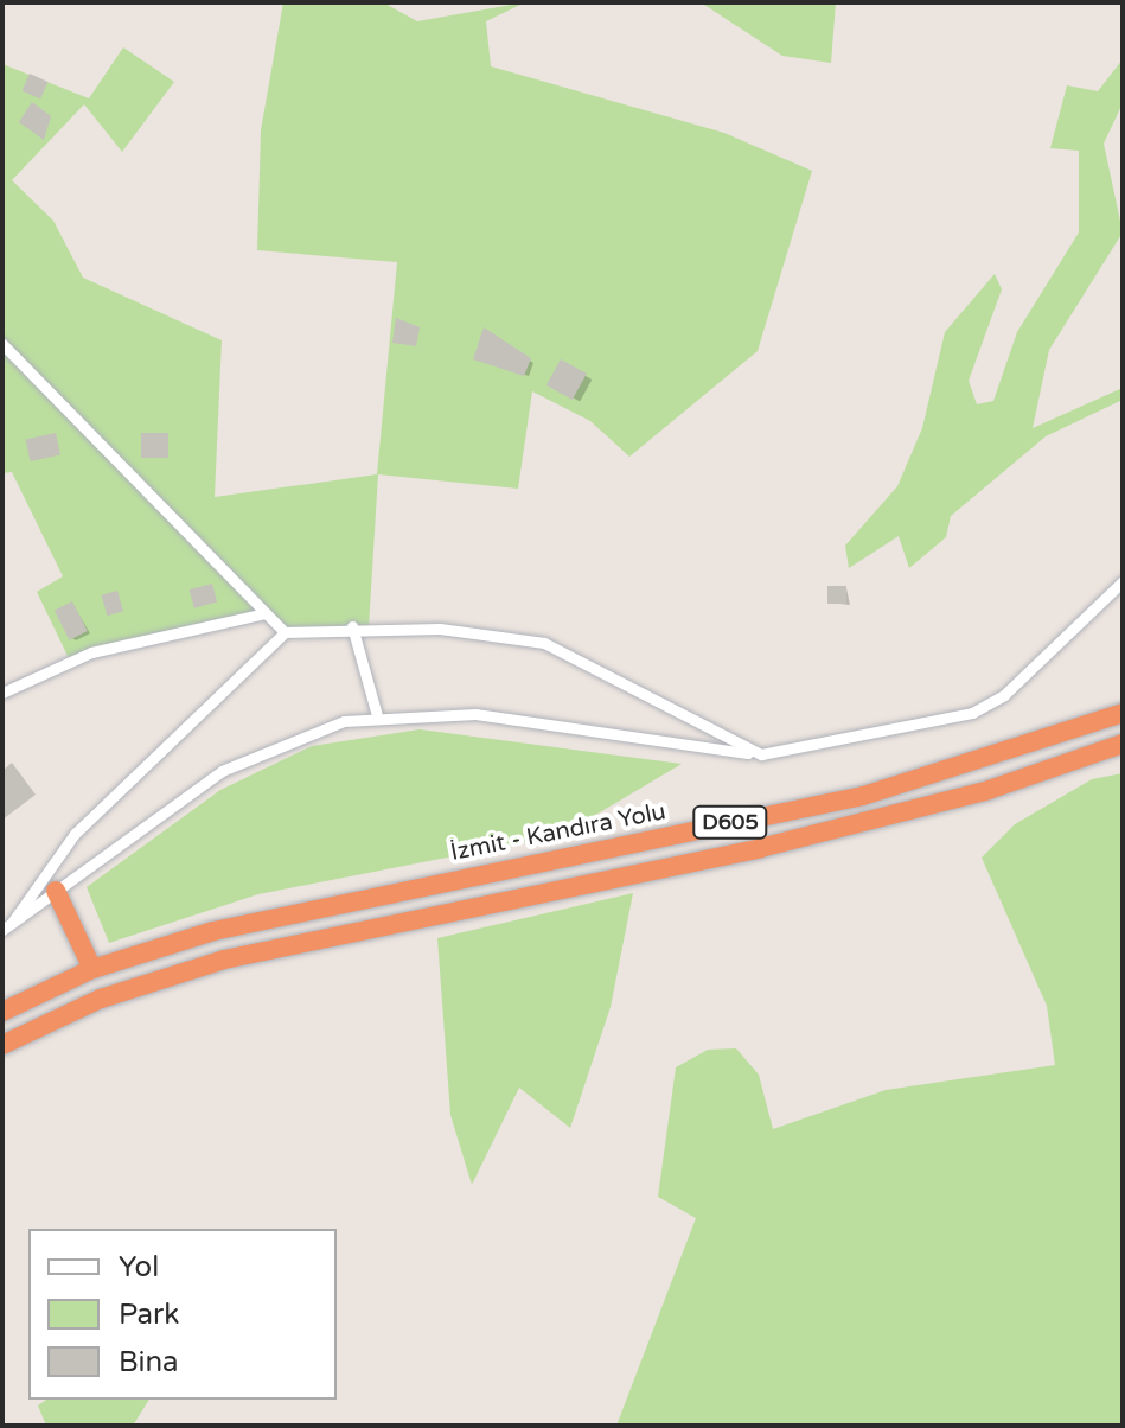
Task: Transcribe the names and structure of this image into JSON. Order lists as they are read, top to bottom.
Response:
{
  "streets": {
    "highway": ["D605", "İzmit - Kandıra Yolu"]
  },
  "crossings": [
    ["D605", "İzmit - Kandıra Yolu"]
  ],
  "legend": ["Yol", "Park", "Bina"]
}
